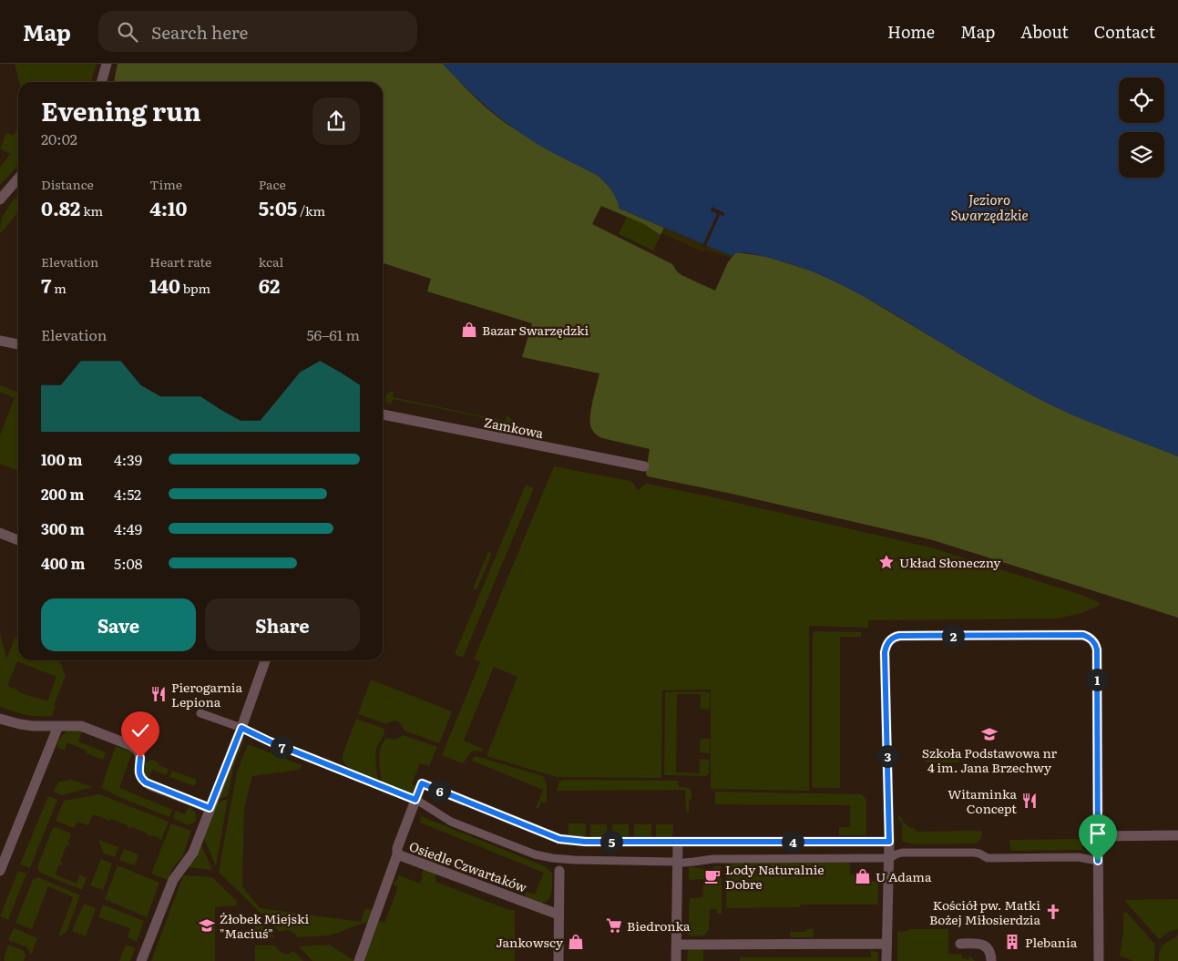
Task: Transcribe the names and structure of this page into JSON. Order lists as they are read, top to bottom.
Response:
{
  "streets": {
    "street": ["Zamkowa", "Osiedle Czwartaków"]
  },
  "water": ["Jezioro Swarzędzkie"],
  "places": {
    "shop": ["Bazar Swarzędzki", "U Adama", "Jankowscy"],
    "place": ["Układ Słoneczny"],
    "restaurant": ["Pierogarnia Lepiona", "Witaminka Concept"],
    "school or university": ["Szkoła Podstawowa nr 4 im. Jana Brzechwy", "Żłobek Miejski \"Maciuś\""],
    "cafe": ["Lody Naturalnie Dobre"],
    "church": ["Kościół pw. Matki Bożej Miłosierdzia"],
    "supermarket": ["Biedronka"],
    "building": ["Plebania"]
  },
  "page": {
    "header": "Map",
    "search": "Search here",
    "nav": [
      "Home",
      "Map",
      "About",
      "Contact"
    ],
    "heading": ["Evening run", "20:02"],
    "stats": [
      ["Distance", "0.82 km"],
      ["Time", "4:10"],
      ["Pace", "5:05 /km"],
      ["Elevation", "7 m"],
      ["Heart rate", "140 bpm"],
      ["kcal", "62"]
    ],
    "chart": ["Elevation", "56–61 m"],
    "list": [
      {
        "name": "100 m",
        "note": "4:39"
      },
      {
        "name": "200 m",
        "note": "4:52"
      },
      {
        "name": "300 m",
        "note": "4:49"
      },
      {
        "name": "400 m",
        "note": "5:08"
      }
    ],
    "buttons": ["Save", "Share"],
    "pins": [
      "2",
      "1",
      "7",
      "3",
      "6",
      "4",
      "5"
    ]
  }
}
